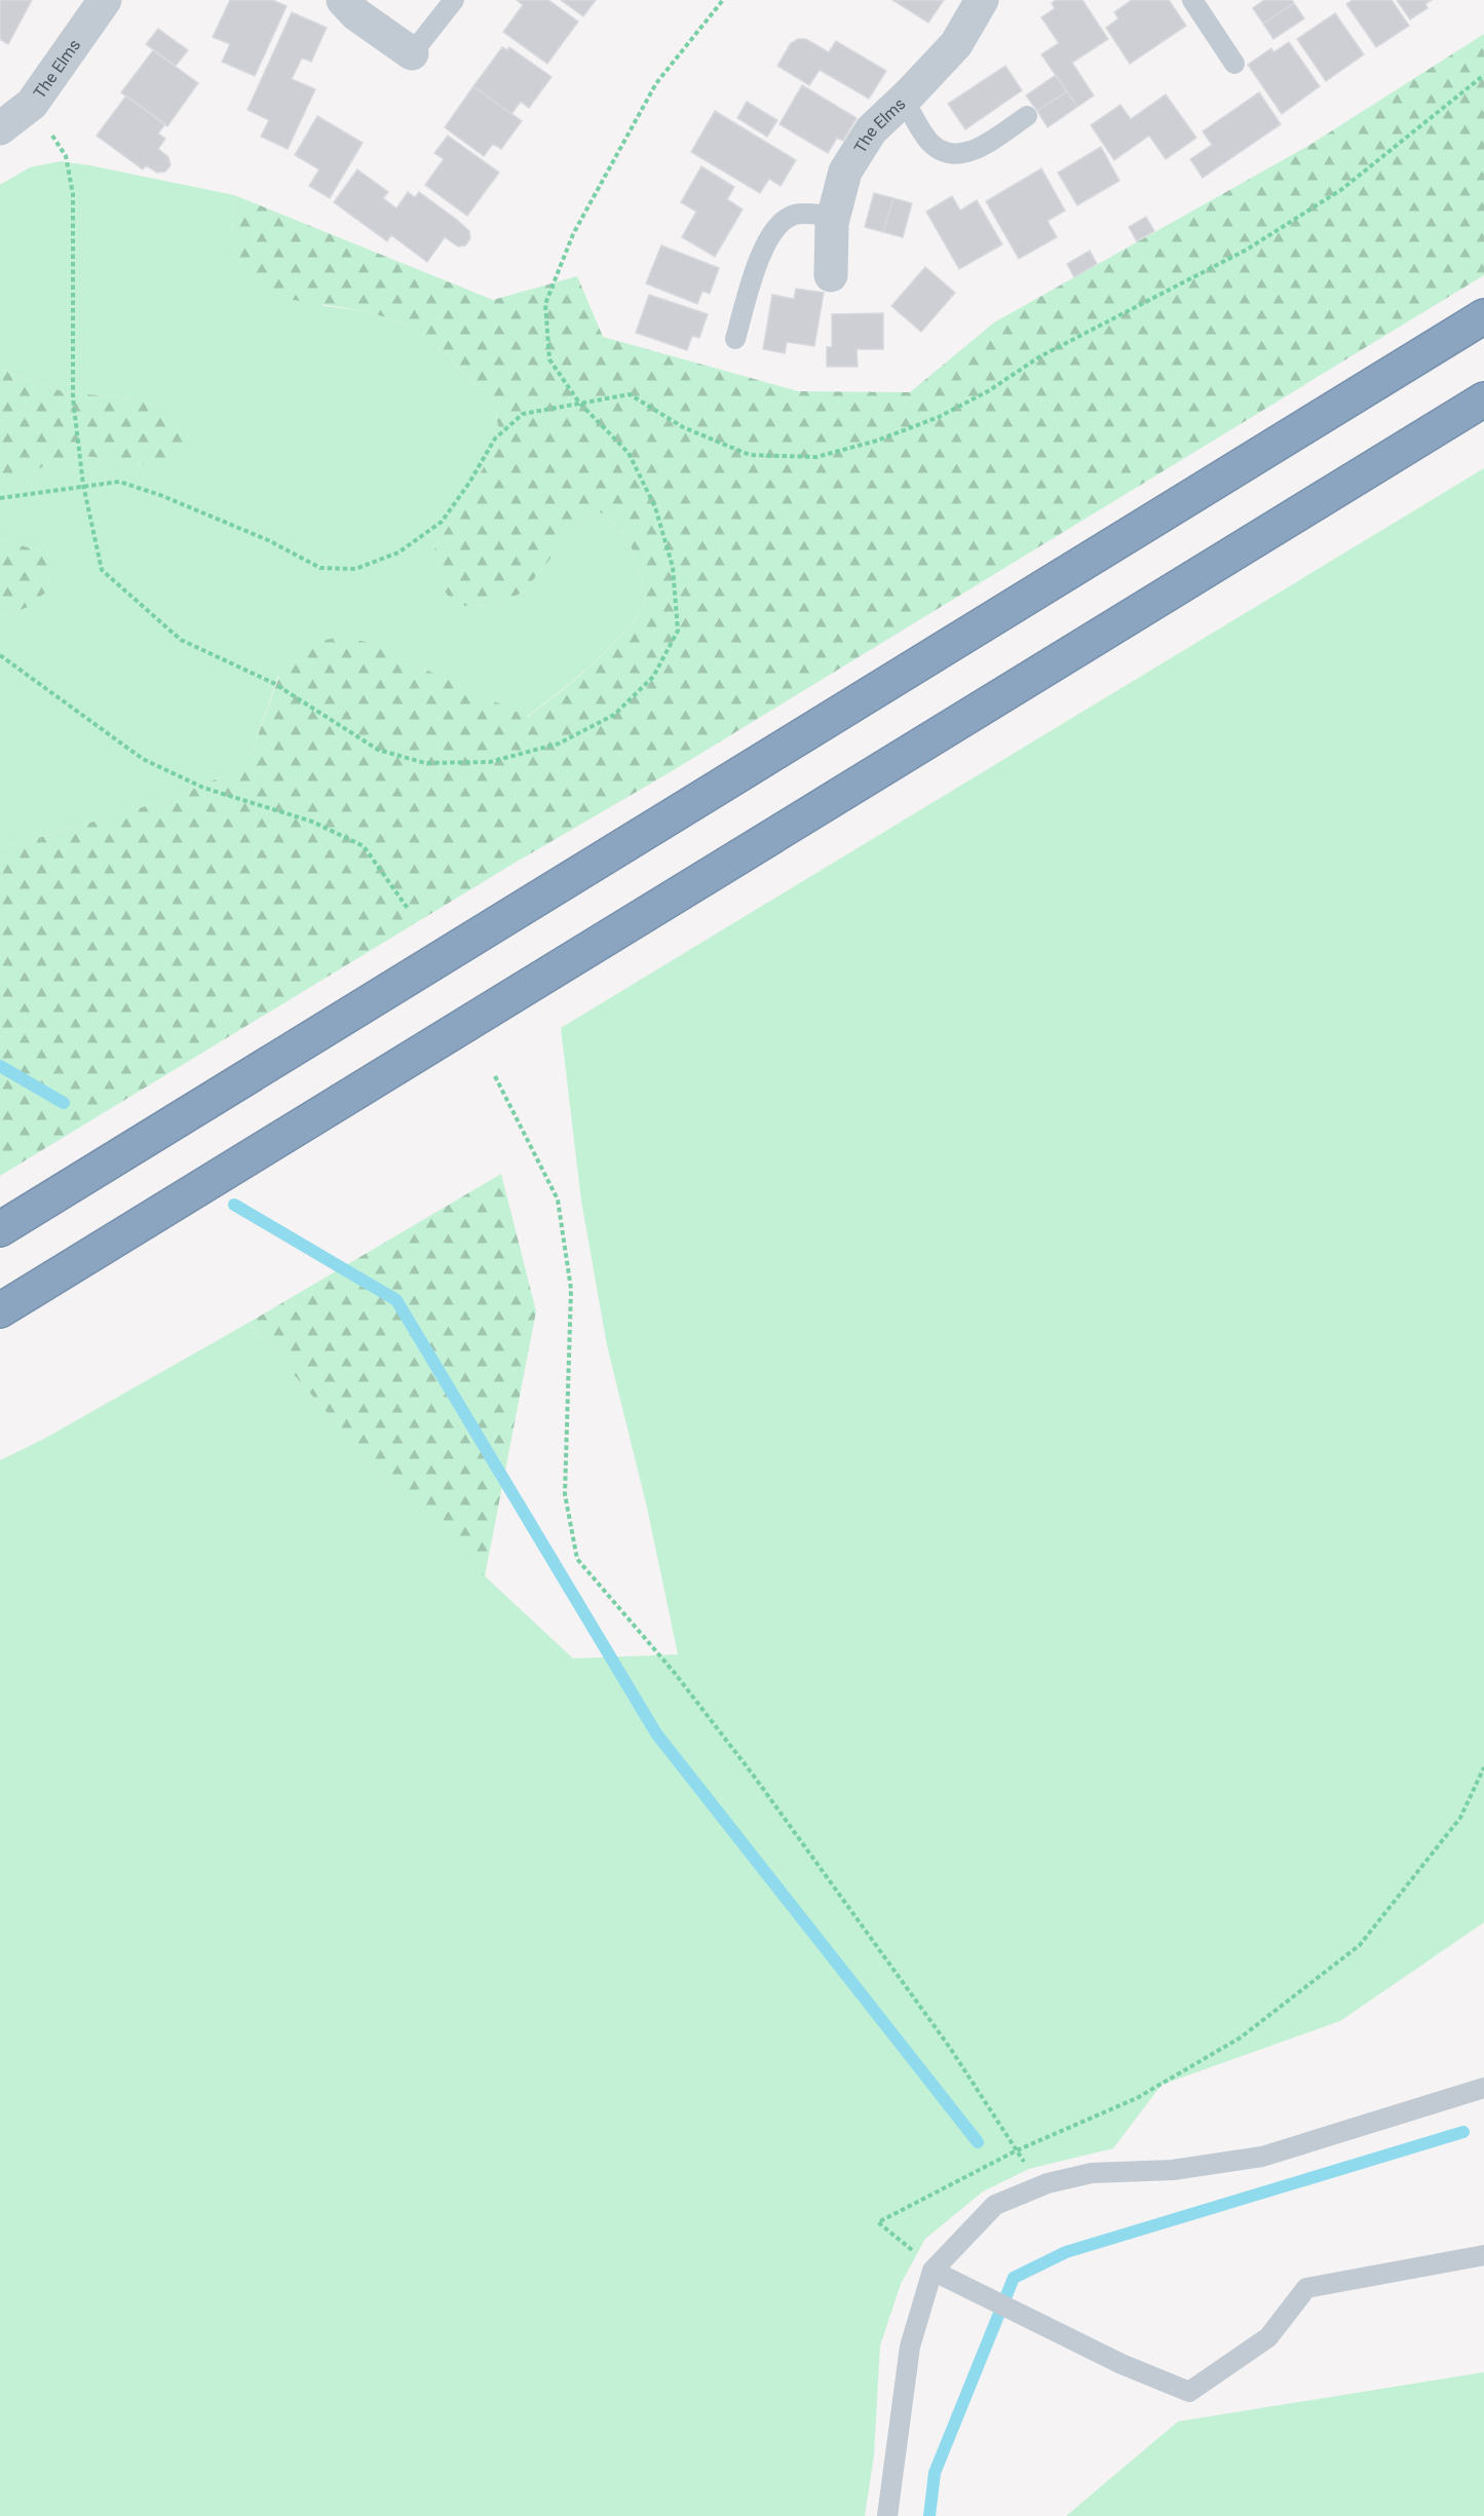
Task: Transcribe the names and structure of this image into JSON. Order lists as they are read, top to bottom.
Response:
{
  "streets": {
    "street": ["The Elms"]
  }
}
